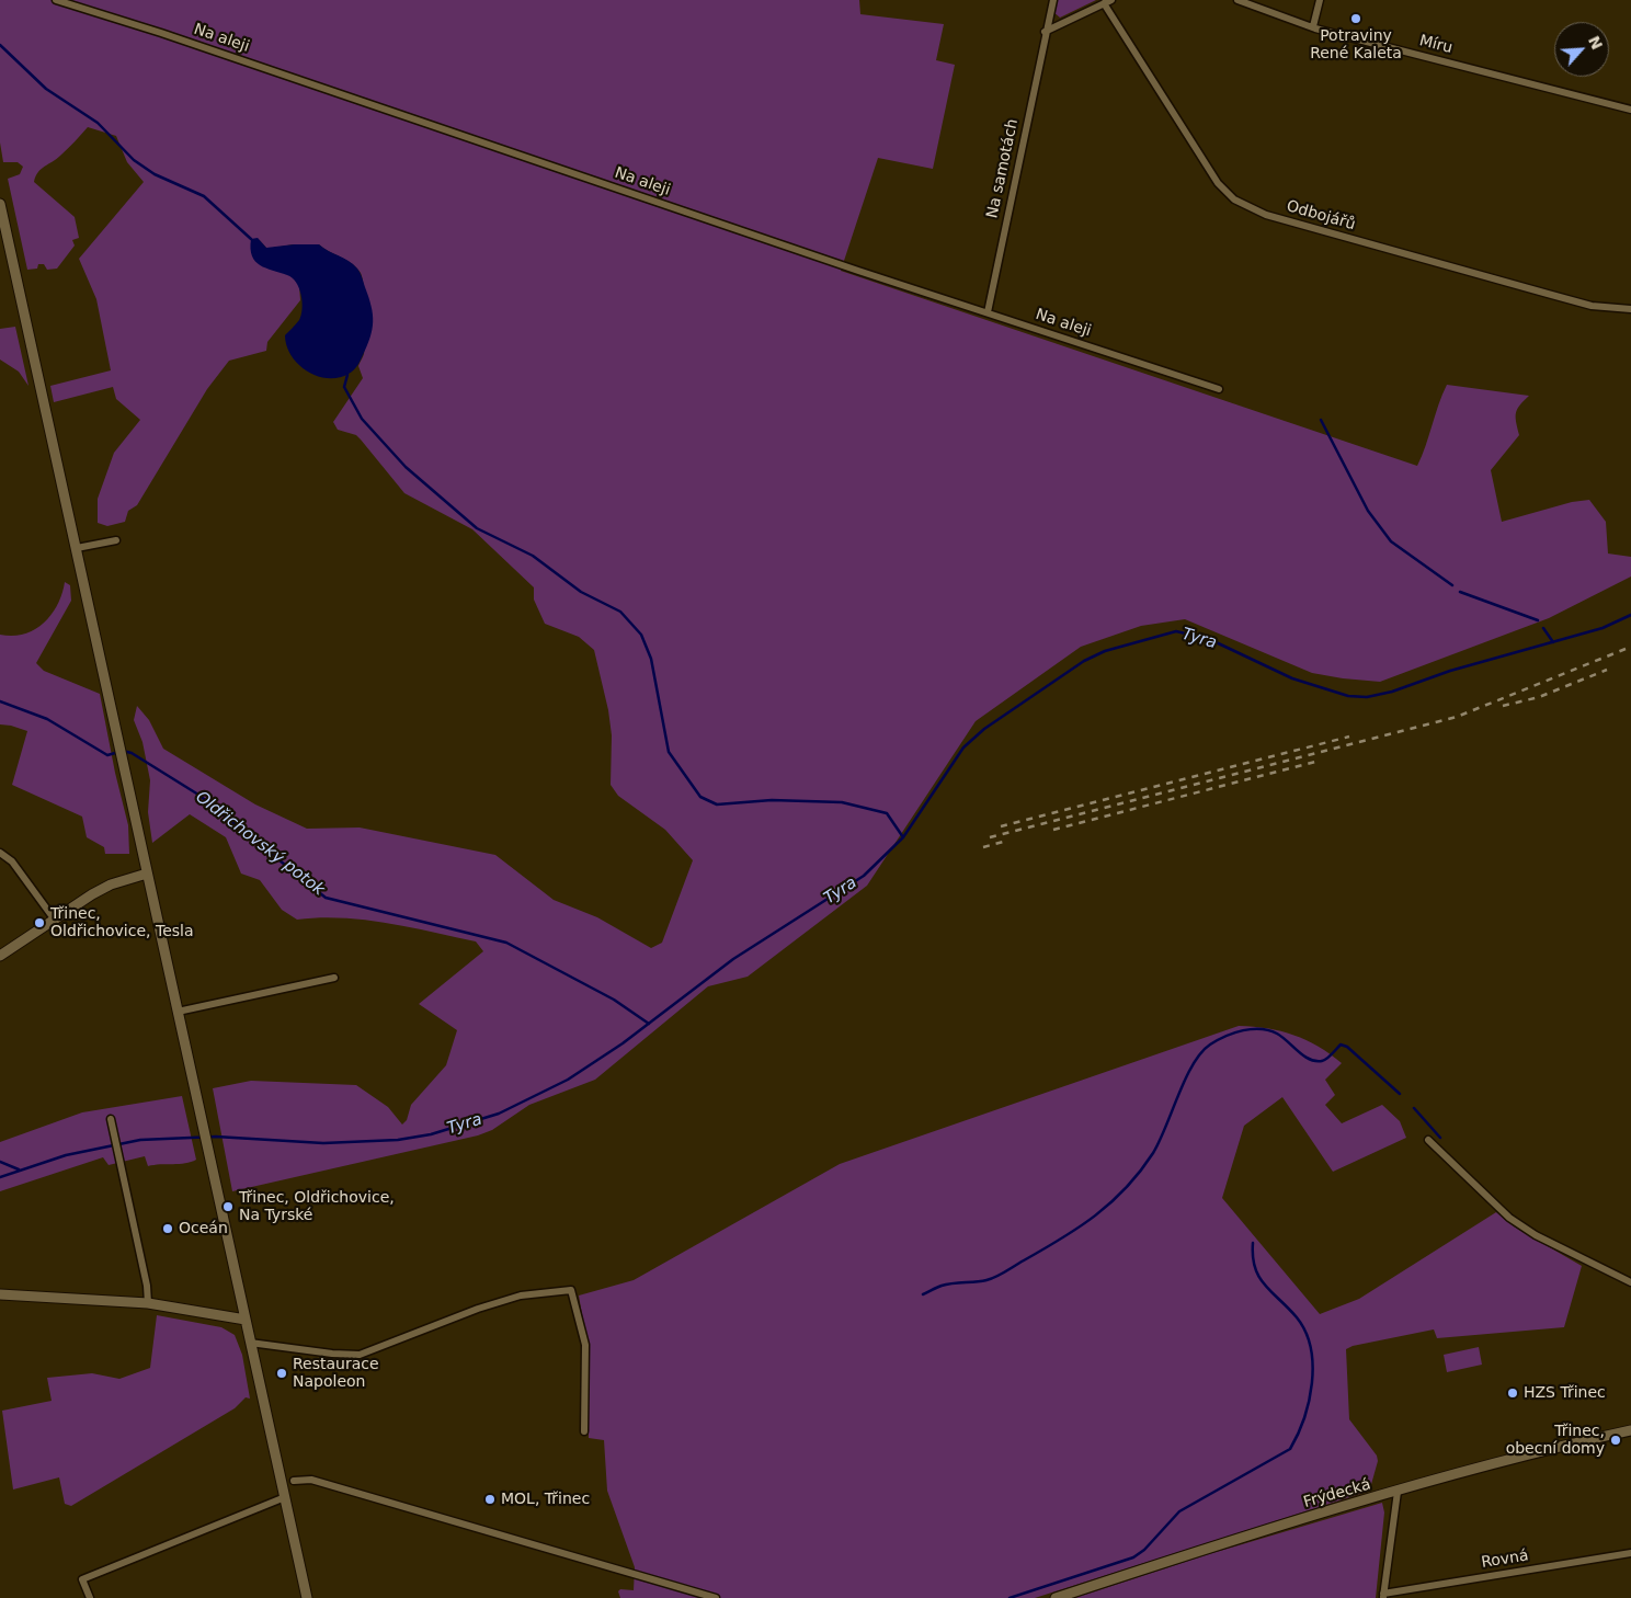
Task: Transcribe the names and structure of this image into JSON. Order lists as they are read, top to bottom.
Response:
{
  "streets": {
    "main road": ["Frýdecká"],
    "street": [
      "Na aleji",
      "Míru",
      "Na samotách",
      "Odbojářů",
      "Rovná"
    ]
  },
  "crossings": [
    ["Na aleji", "Na samotách"]
  ],
  "water": ["Tyra", "Oldřichovský potok"],
  "places": [
    "Potraviny René Kaleta",
    "Třinec, Oldřichovice, Tesla",
    "Třinec, Oldřichovice, Na Tyrské",
    "Oceán",
    "Restaurace Napoleon",
    "HZS Třinec",
    "Třinec, obecní domy",
    "MOL, Třinec"
  ],
  "north": "top right"
}
